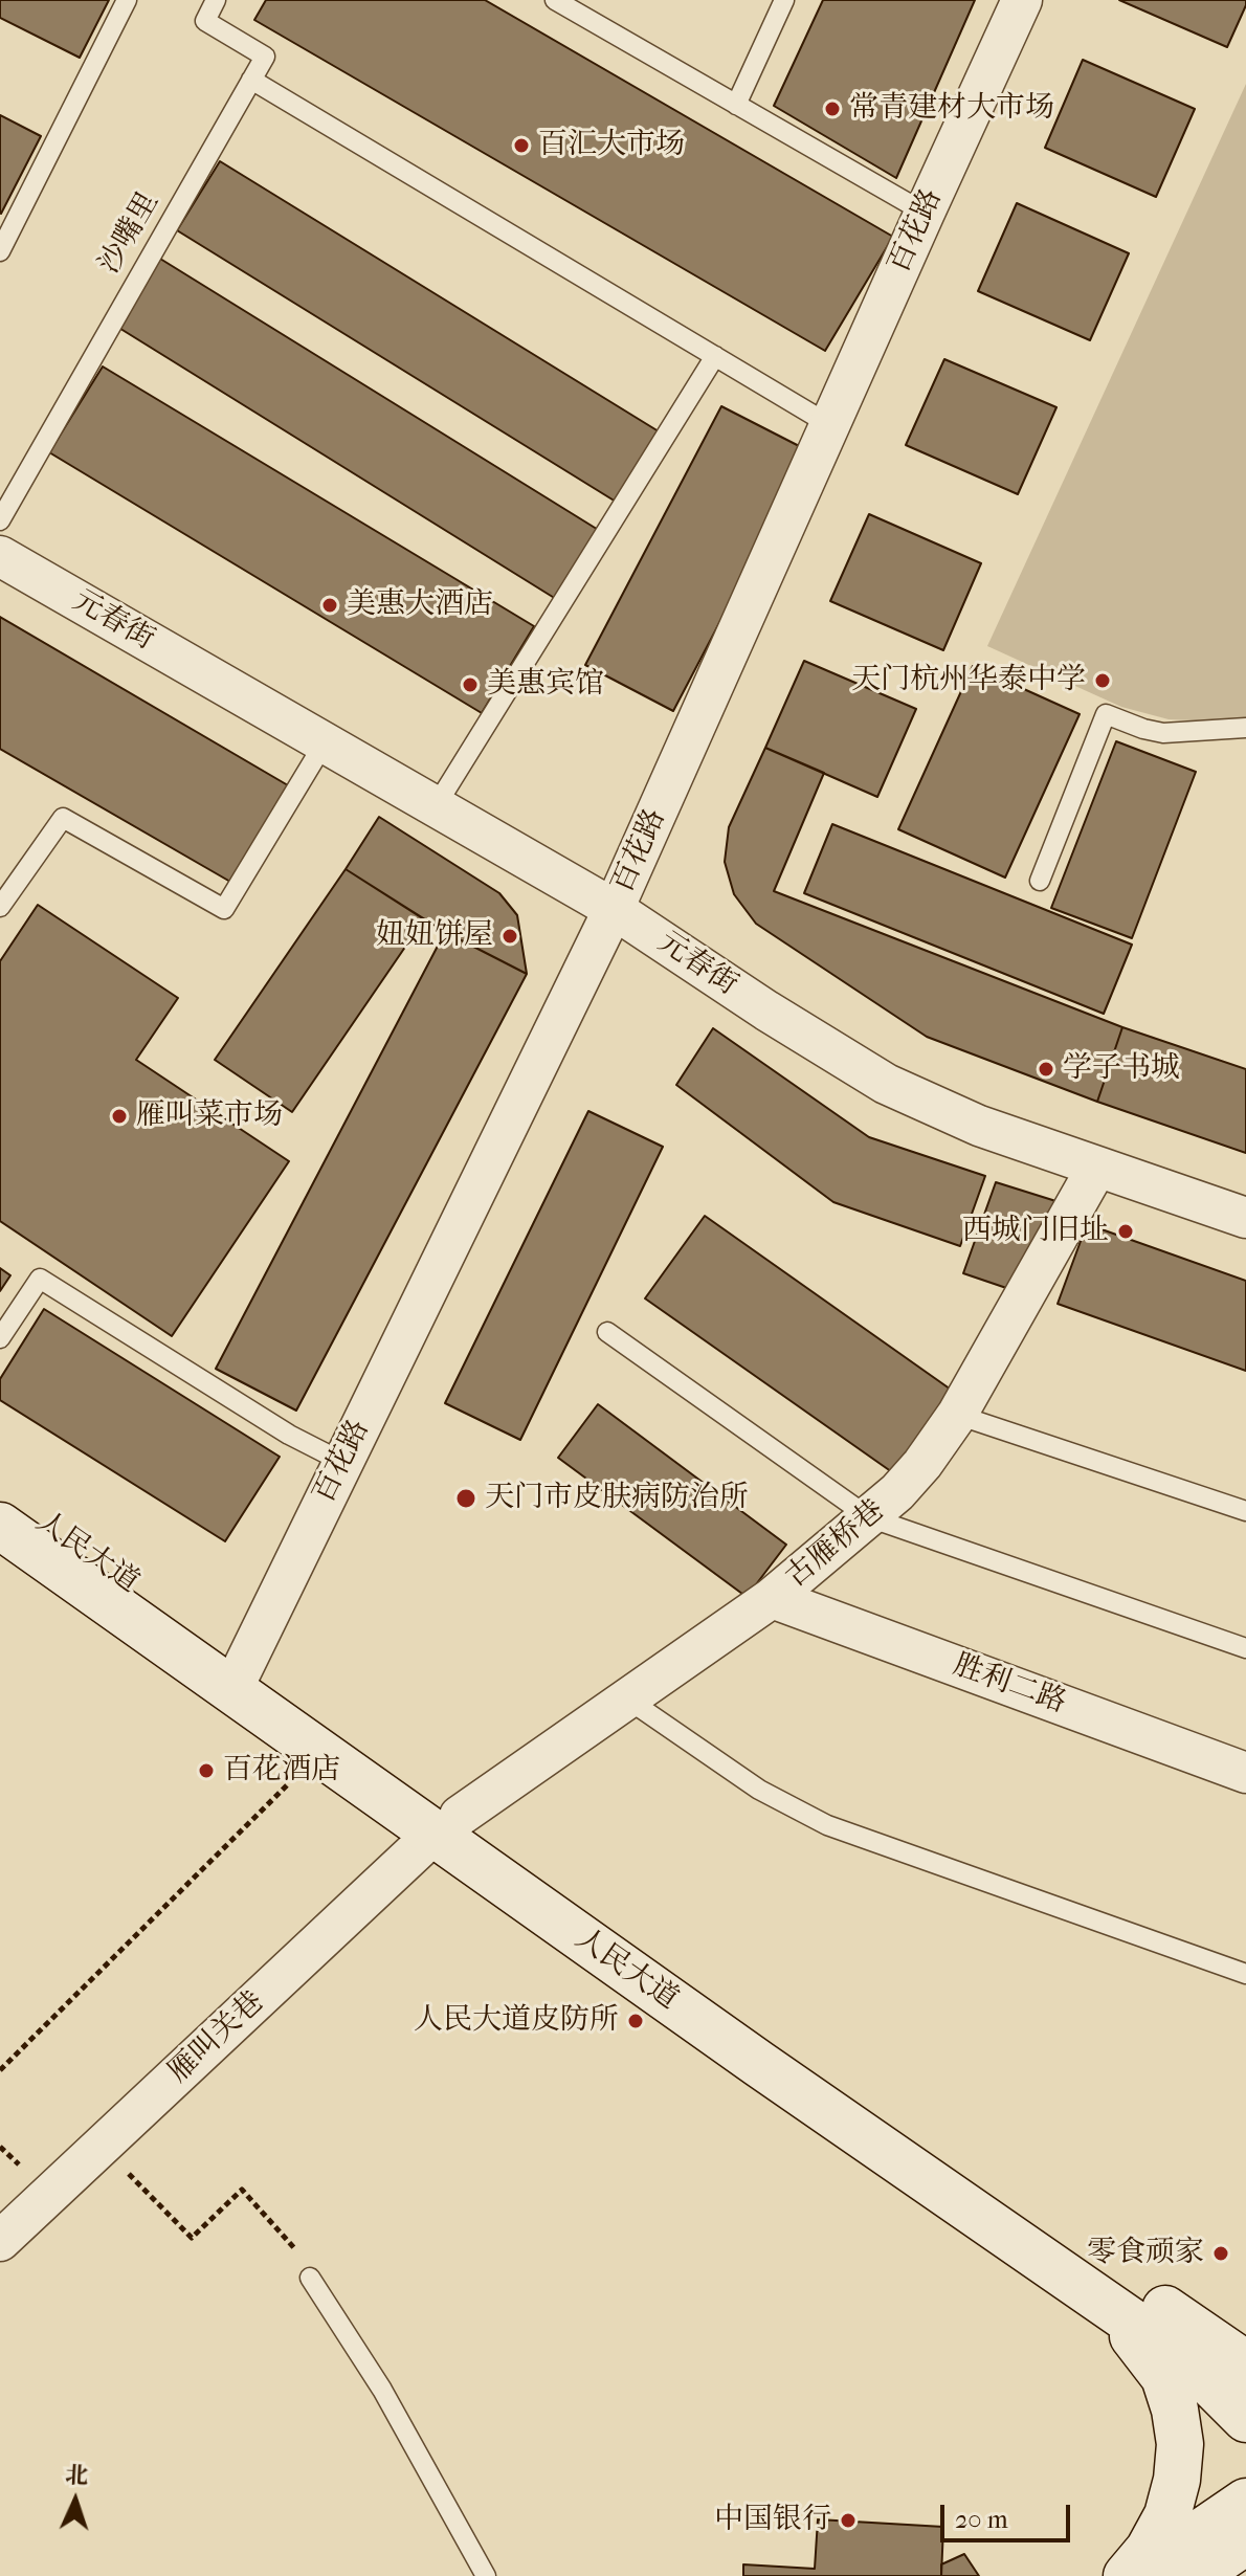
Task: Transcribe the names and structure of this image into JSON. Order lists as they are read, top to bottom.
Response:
{
  "streets": {
    "main road": ["人民大道"],
    "street": [
      "百花路",
      "元春街",
      "古雁桥巷",
      "胜利二路",
      "雁叫关巷"
    ],
    "lane": ["沙嘴里"]
  },
  "crossings": [
    ["百花路", "元春街"],
    ["百花路", "人民大道"],
    ["元春街", "古雁桥巷"],
    ["古雁桥巷", "人民大道"],
    ["古雁桥巷", "胜利二路"],
    ["古雁桥巷", "雁叫关巷"],
    ["人民大道", "雁叫关巷"]
  ],
  "places": [
    "常青建材大市场",
    "百汇大市场",
    "美惠大酒店",
    "天门杭州华泰中学",
    "美惠宾馆",
    "妞妞饼屋",
    "学子书城",
    "雁叫菜市场",
    "西城门旧址",
    "天门市皮肤病防治所",
    "百花酒店",
    "人民大道皮防所",
    "零食顽家",
    "中国银行"
  ],
  "scale_bar": "20 m",
  "north": "top"
}
